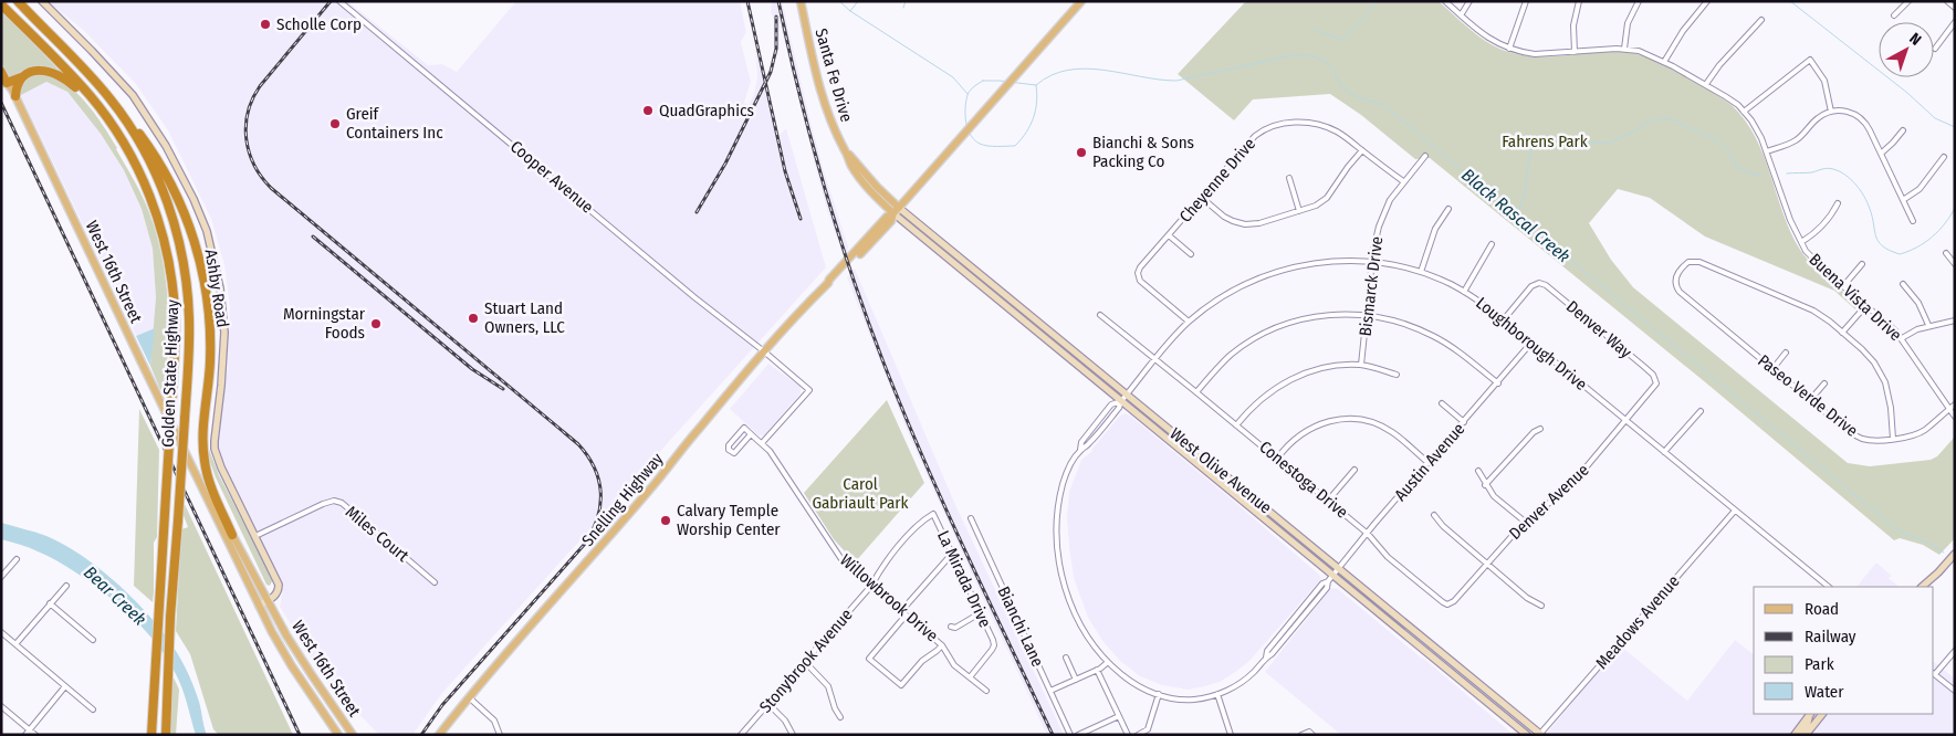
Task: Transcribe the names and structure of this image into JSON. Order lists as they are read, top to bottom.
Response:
{
  "streets": {
    "highway": ["Golden State Highway"],
    "main road": [
      "Santa Fe Drive",
      "West 16th Street",
      "Ashby Road",
      "West Olive Avenue",
      "Snelling Highway"
    ],
    "street": [
      "Cooper Avenue",
      "Cheyenne Drive",
      "Bismarck Drive",
      "Buena Vista Drive",
      "Denver Way",
      "Loughborough Drive",
      "Paseo Verde Drive",
      "Austin Avenue",
      "Conestoga Drive",
      "Denver Avenue",
      "Miles Court",
      "La Mirada Drive",
      "Willowbrook Drive",
      "Meadows Avenue",
      "Bianchi Lane",
      "Stonybrook Avenue"
    ]
  },
  "crossings": [
    ["Santa Fe Drive", "West Olive Avenue"],
    ["Santa Fe Drive", "Snelling Highway"],
    ["Cooper Avenue", "Snelling Highway"],
    ["Cheyenne Drive", "Bismarck Drive"],
    ["Cheyenne Drive", "Loughborough Drive"],
    ["West 16th Street", "Ashby Road"],
    ["Bismarck Drive", "Loughborough Drive"],
    ["Ashby Road", "Miles Court"],
    ["Buena Vista Drive", "Paseo Verde Drive"],
    ["Denver Way", "Loughborough Drive"],
    ["Denver Way", "Denver Avenue"],
    ["Loughborough Drive", "Austin Avenue"],
    ["Loughborough Drive", "West Olive Avenue"],
    ["Loughborough Drive", "Conestoga Drive"],
    ["Loughborough Drive", "Denver Avenue"],
    ["Loughborough Drive", "Meadows Avenue"],
    ["Austin Avenue", "West Olive Avenue"],
    ["Austin Avenue", "Conestoga Drive"],
    ["West Olive Avenue", "Snelling Highway"],
    ["West Olive Avenue", "Meadows Avenue"],
    ["Conestoga Drive", "Denver Avenue"],
    ["La Mirada Drive", "Willowbrook Drive"],
    ["La Mirada Drive", "Stonybrook Avenue"],
    ["Willowbrook Drive", "Stonybrook Avenue"]
  ],
  "water": ["Black Rascal Creek", "Bear Creek"],
  "parks": ["Fahrens Park", "Carol Gabriault Park"],
  "places": [
    "Scholle Corp",
    "QuadGraphics",
    "Greif Containers Inc",
    "Bianchi & Sons Packing Co",
    "Stuart Land Owners, LLC",
    "Morningstar Foods",
    "Calvary Temple Worship Center"
  ],
  "legend": [
    "Road",
    "Railway",
    "Park",
    "Water"
  ],
  "north": "top right"
}
